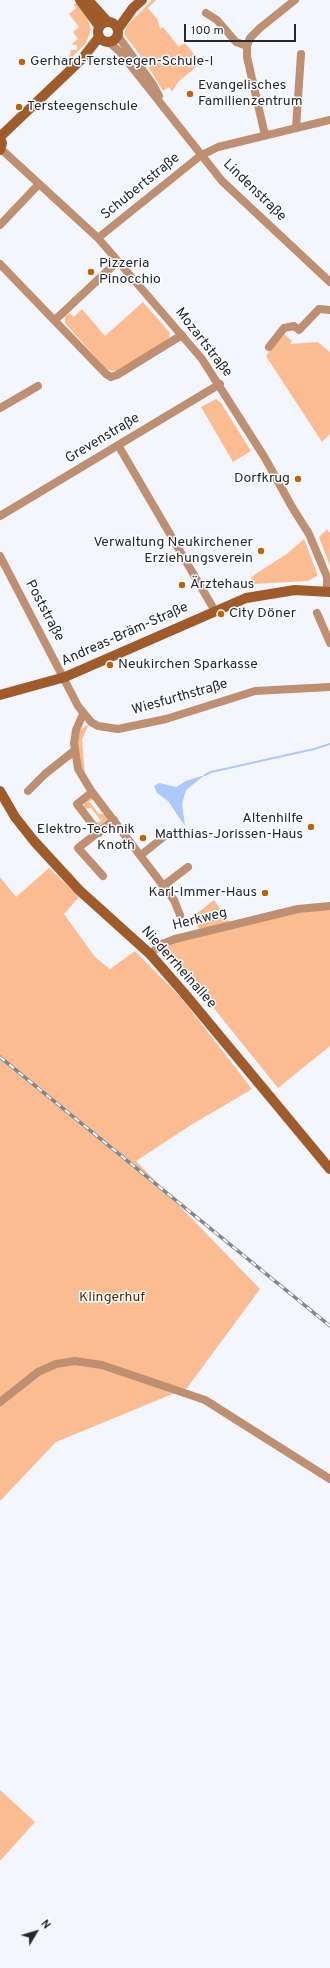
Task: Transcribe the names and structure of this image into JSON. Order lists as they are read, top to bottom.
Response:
{
  "streets": {
    "main road": ["Lindenstraße", "Andreas-Bräm-Straße", "Niederrheinallee"],
    "street": [
      "Schubertstraße",
      "Mozartstraße",
      "Grevenstraße",
      "Poststraße",
      "Wiesfurthstraße",
      "Herkweg"
    ]
  },
  "crossings": [
    ["Schubertstraße", "Lindenstraße"],
    ["Schubertstraße", "Mozartstraße"],
    ["Mozartstraße", "Grevenstraße"],
    ["Mozartstraße", "Andreas-Bräm-Straße"],
    ["Poststraße", "Andreas-Bräm-Straße"],
    ["Poststraße", "Wiesfurthstraße"],
    ["Andreas-Bräm-Straße", "Wiesfurthstraße"],
    ["Herkweg", "Niederrheinallee"]
  ],
  "parks": ["Klingerhuf"],
  "places": [
    "Gerhard-Tersteegen-Schule-I",
    "Evangelisches Familienzentrum",
    "Tersteegenschule",
    "Pizzeria Pinocchio",
    "Dorfkrug",
    "Verwaltung Neukirchener Erziehungsverein",
    "Ärztehaus",
    "City Döner",
    "Neukirchen Sparkasse",
    "Altenhilfe Matthias-Jorissen-Haus",
    "Elektro-Technik Knoth",
    "Karl-Immer-Haus"
  ],
  "scale_bar": "100 m",
  "north": "top right"
}
